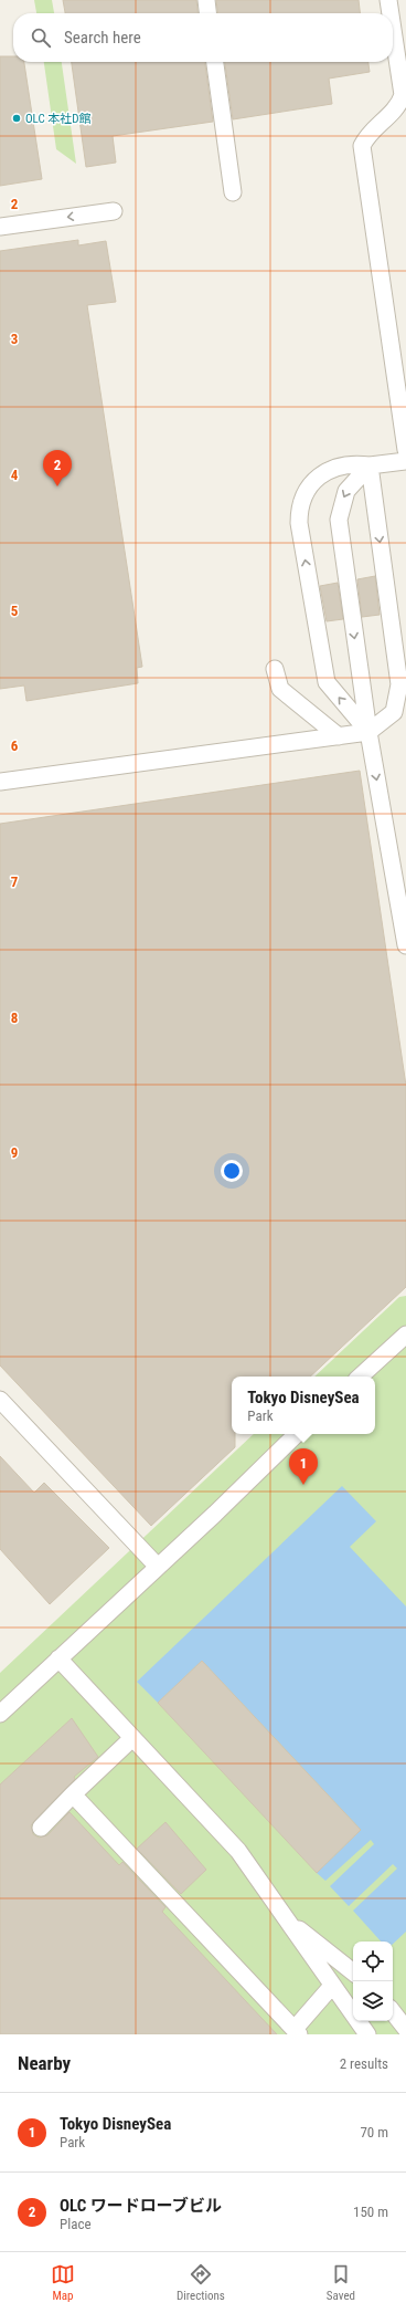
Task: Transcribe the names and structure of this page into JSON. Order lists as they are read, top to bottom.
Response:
{
  "places": ["OLC 本社D館"],
  "page": {
    "search": "Search here",
    "pins": ["2", "1"],
    "popup": ["Tokyo DisneySea", "Park"],
    "heading": ["Nearby", "2 results"],
    "list": [
      {
        "mark": "1",
        "name": "Tokyo DisneySea",
        "note": "Park",
        "value": "70 m"
      },
      {
        "mark": "2",
        "name": "OLC ワードローブビル",
        "note": "Place",
        "value": "150 m"
      }
    ],
    "nav": ["Map", "Directions", "Saved"]
  },
  "grid": {
    "rows": [
      "2",
      "3",
      "4",
      "5",
      "6",
      "7",
      "8",
      "9"
    ]
  }
}
